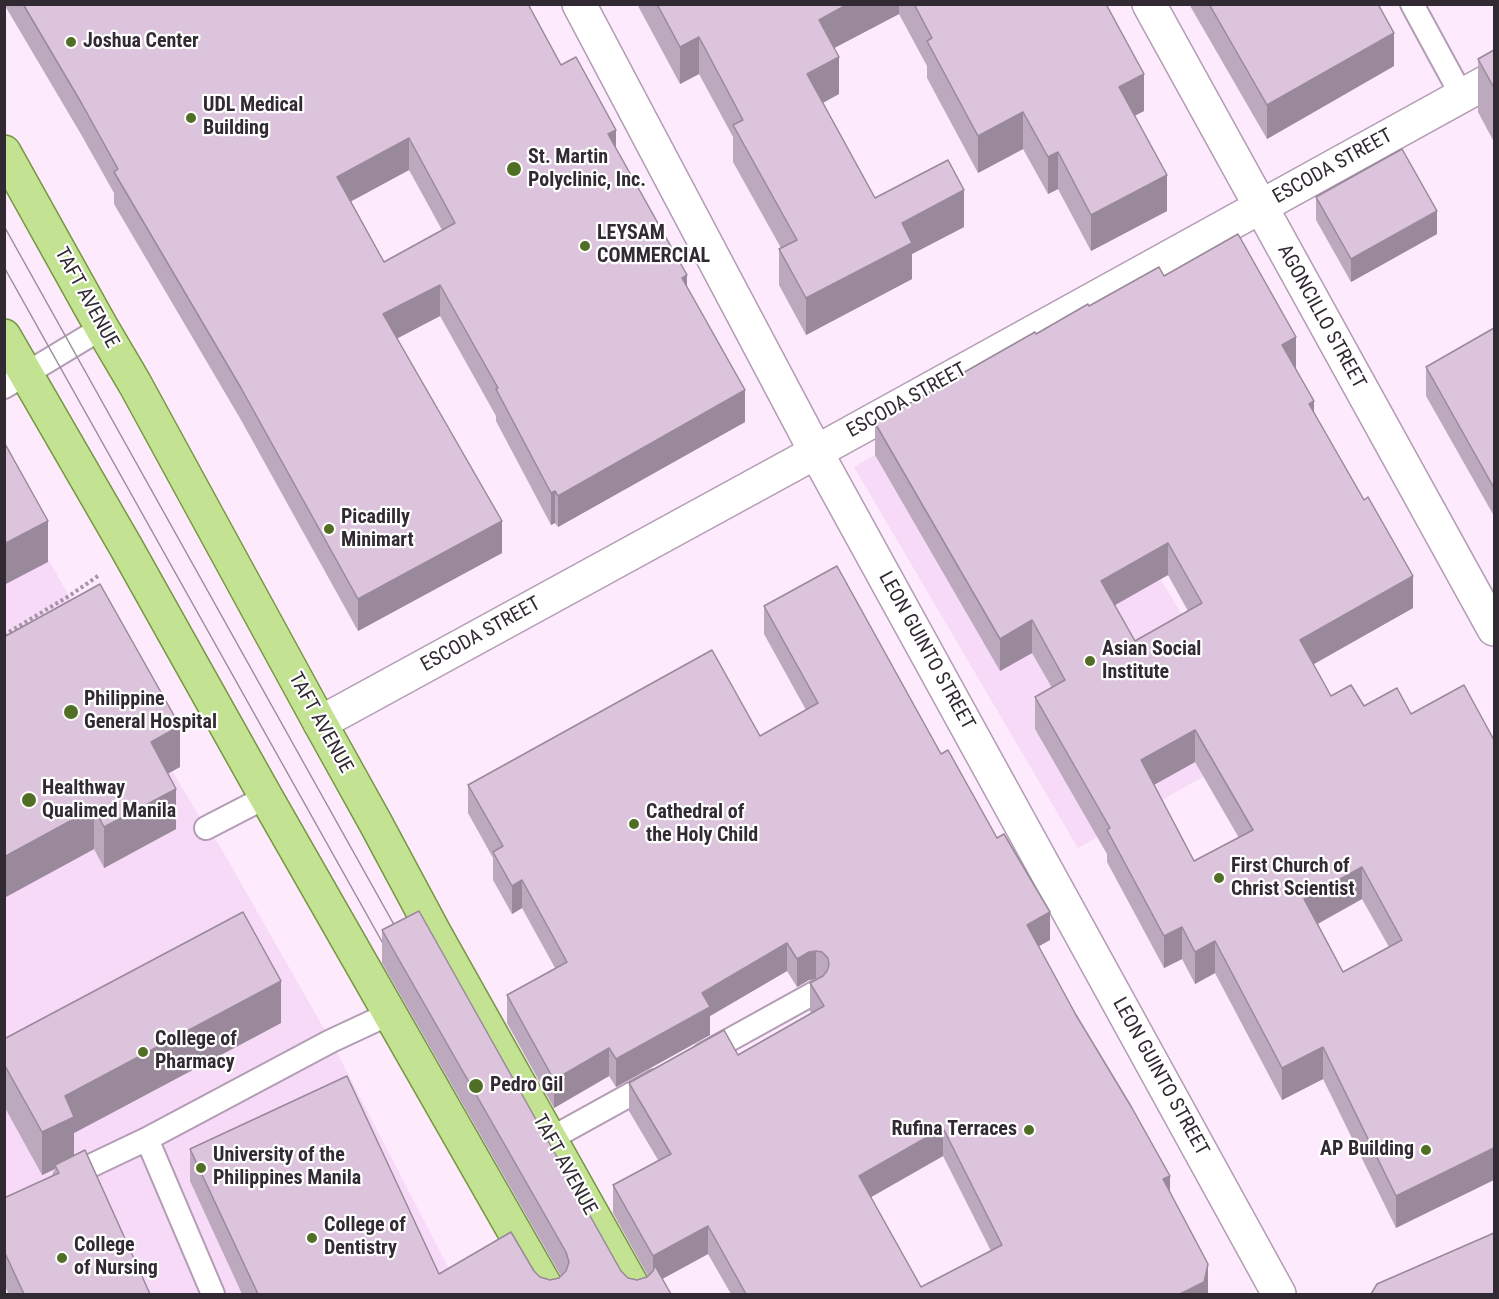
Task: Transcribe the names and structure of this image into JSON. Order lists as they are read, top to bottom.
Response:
{
  "streets": {
    "main road": ["TAFT AVENUE"],
    "street": ["ESCODA STREET", "AGONCILLO STREET", "LEON GUINTO STREET"]
  },
  "crossings": [
    ["ESCODA STREET", "TAFT AVENUE"],
    ["ESCODA STREET", "AGONCILLO STREET"],
    ["ESCODA STREET", "LEON GUINTO STREET"]
  ],
  "places": [
    "Joshua Center",
    "UDL Medical Building",
    "St. Martin Polyclinic, Inc.",
    "LEYSAM COMMERCIAL",
    "Picadilly Minimart",
    "Asian Social Institute",
    "Philippine General Hospital",
    "Healthway Qualimed Manila",
    "Cathedral of the Holy Child",
    "First Church of Christ Scientist",
    "College of Pharmacy",
    "Pedro Gil",
    "Rufina Terraces",
    "AP Building",
    "University of the Philippines Manila",
    "College of Dentistry",
    "College of Nursing"
  ]
}
